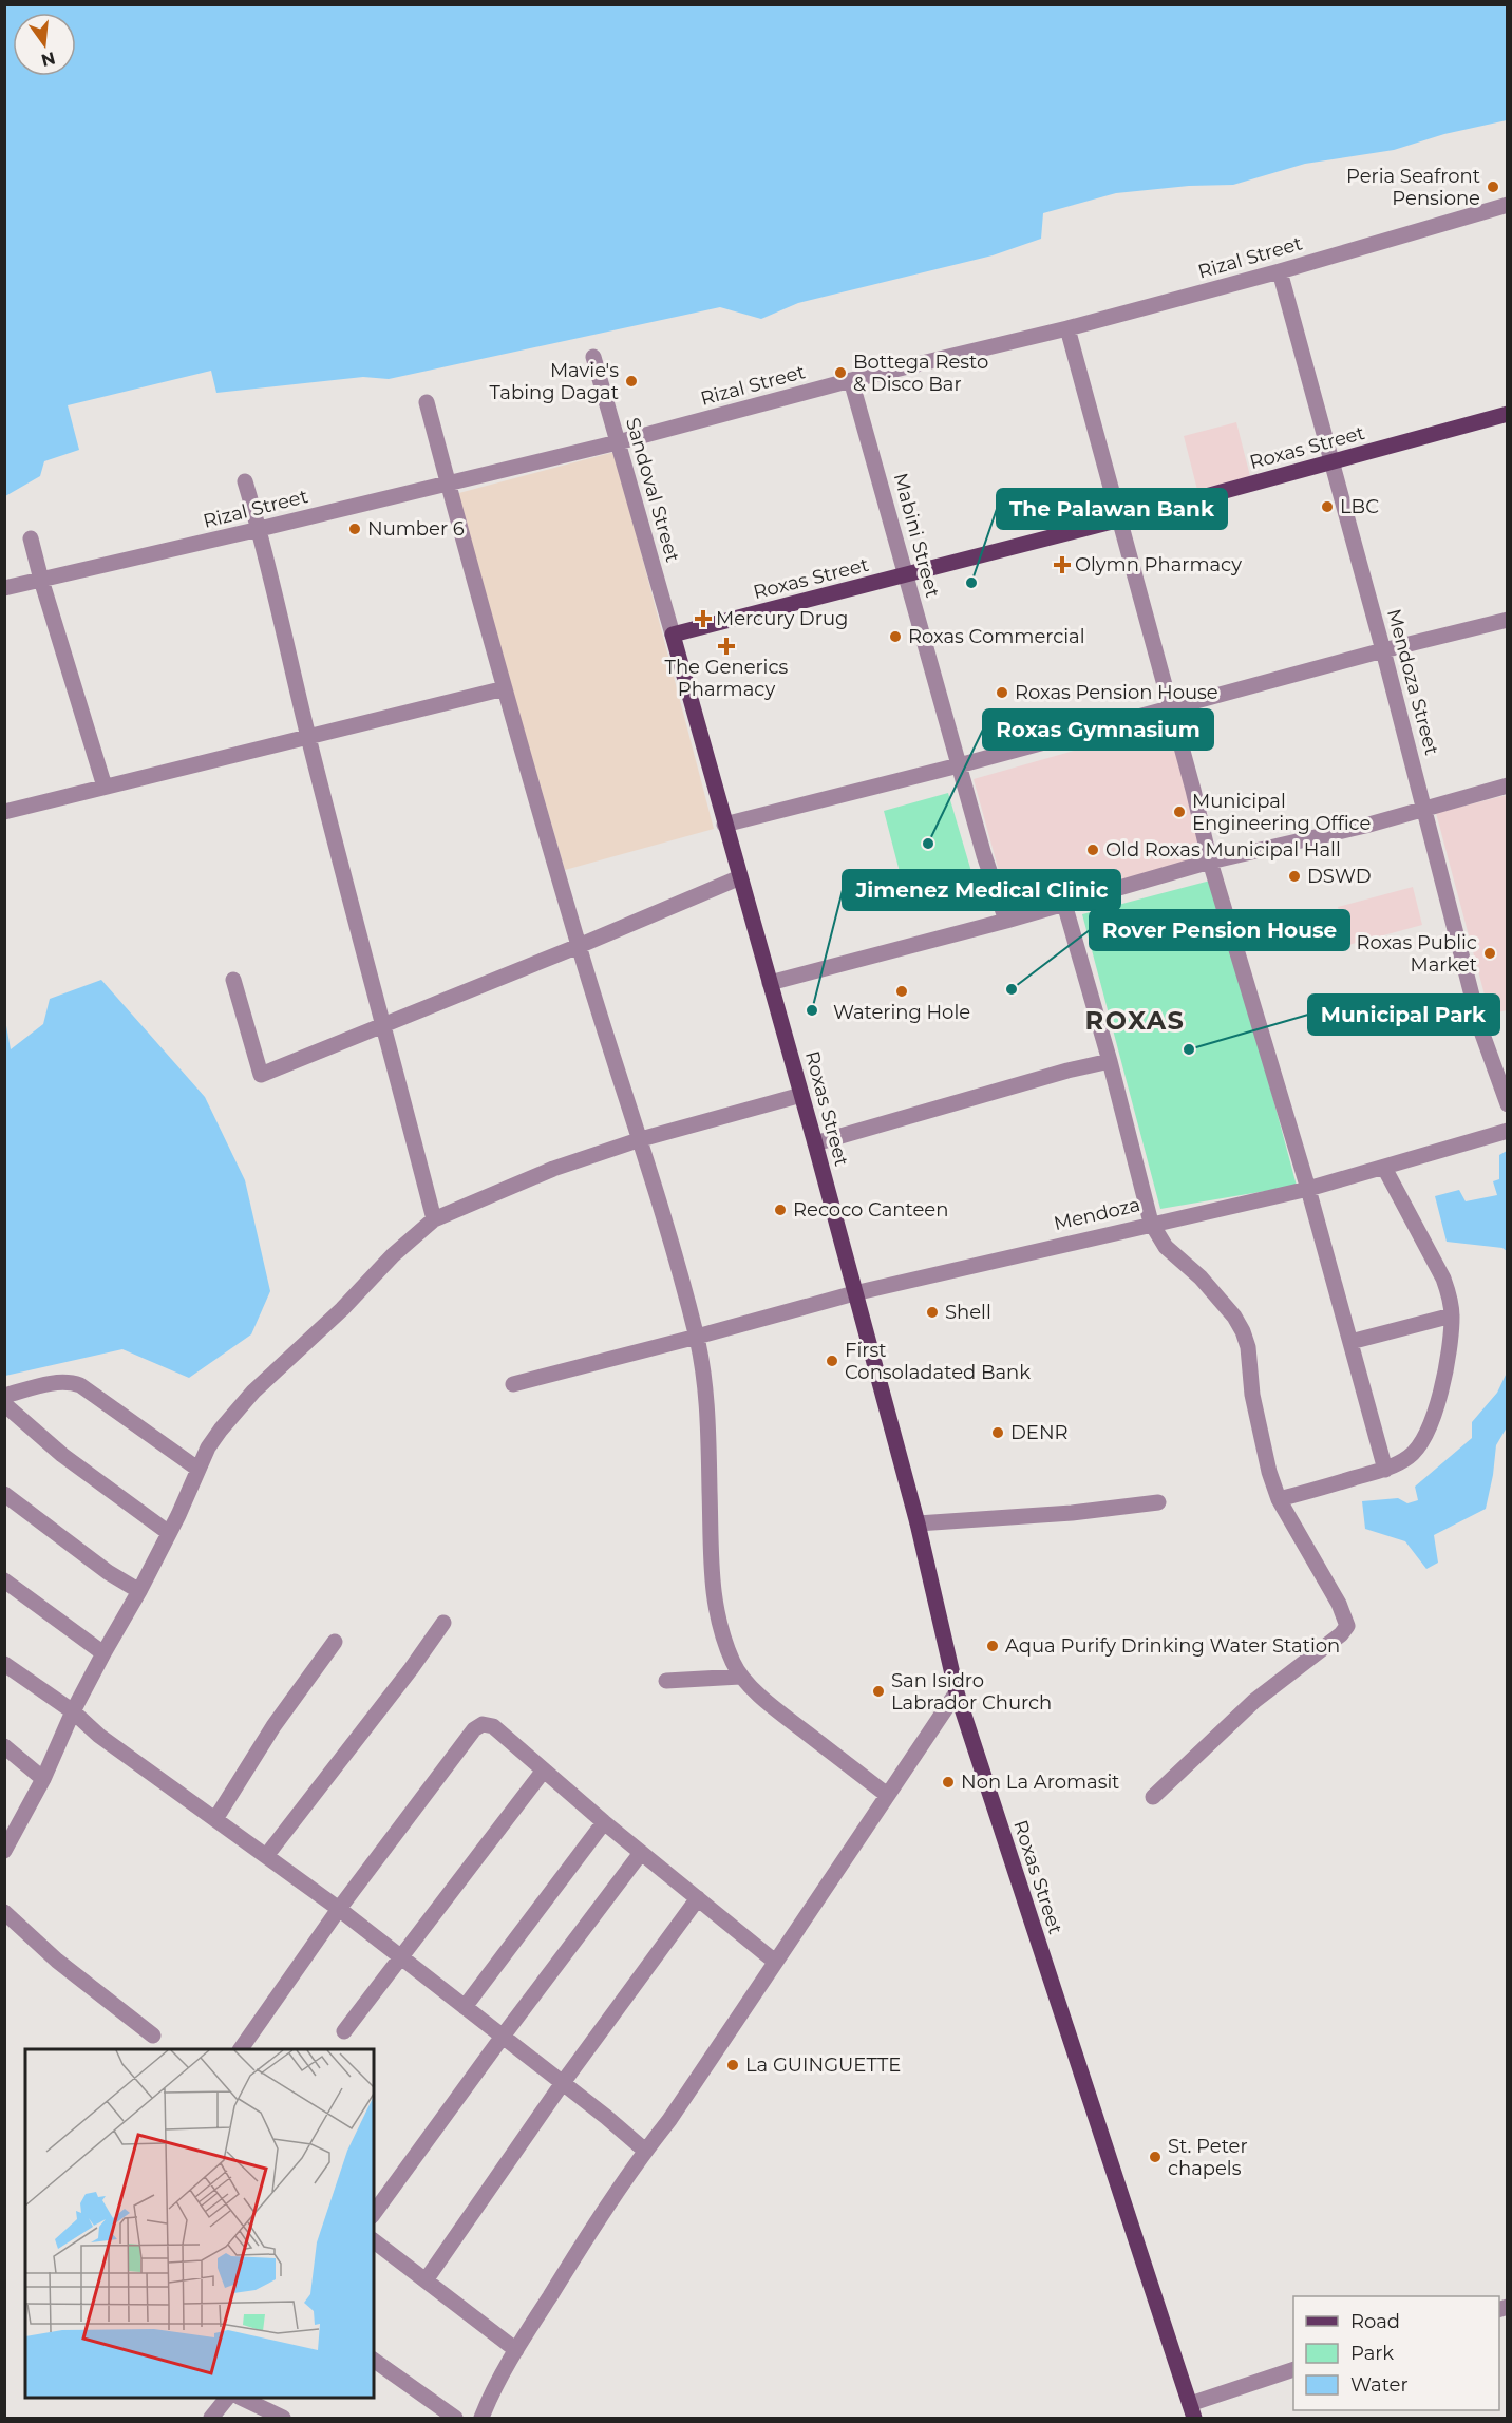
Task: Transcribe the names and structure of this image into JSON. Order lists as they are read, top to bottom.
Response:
{
  "streets": {
    "main road": ["Roxas Street"],
    "street": [
      "Rizal Street",
      "Sandoval Street",
      "Mabini Street",
      "Mendoza Street",
      "Mendoza"
    ]
  },
  "crossings": [
    ["Rizal Street", "Sandoval Street"],
    ["Rizal Street", "Mabini Street"],
    ["Rizal Street", "Mendoza Street"],
    ["Roxas Street", "Sandoval Street"],
    ["Roxas Street", "Mabini Street"],
    ["Roxas Street", "Mendoza Street"],
    ["Roxas Street", "Mendoza"]
  ],
  "districts": ["ROXAS"],
  "places": {
    "other": [
      "Peria Seafront Pensione",
      "Bottega Resto & Disco Bar",
      "Mavie's Tabing Dagat",
      "LBC",
      "Number 6",
      "The Palawan Bank",
      "Roxas Commercial",
      "Roxas Pension House",
      "Municipal Engineering Office",
      "Roxas Gymnasium",
      "Old Roxas Municipal Hall",
      "DSWD",
      "Roxas Public Market",
      "Rover Pension House",
      "Watering Hole",
      "Jimenez Medical Clinic",
      "Municipal Park",
      "Recoco Canteen",
      "Shell",
      "First Consoladated Bank",
      "DENR",
      "Aqua Purify Drinking Water Station",
      "San Isidro Labrador Church",
      "Non La Aromasit",
      "La GUINGUETTE",
      "St. Peter chapels"
    ],
    "health": ["Olymn Pharmacy", "Mercury Drug", "The Generics Pharmacy"]
  },
  "legend": ["Road", "Park", "Water"],
  "north": "bottom"
}
